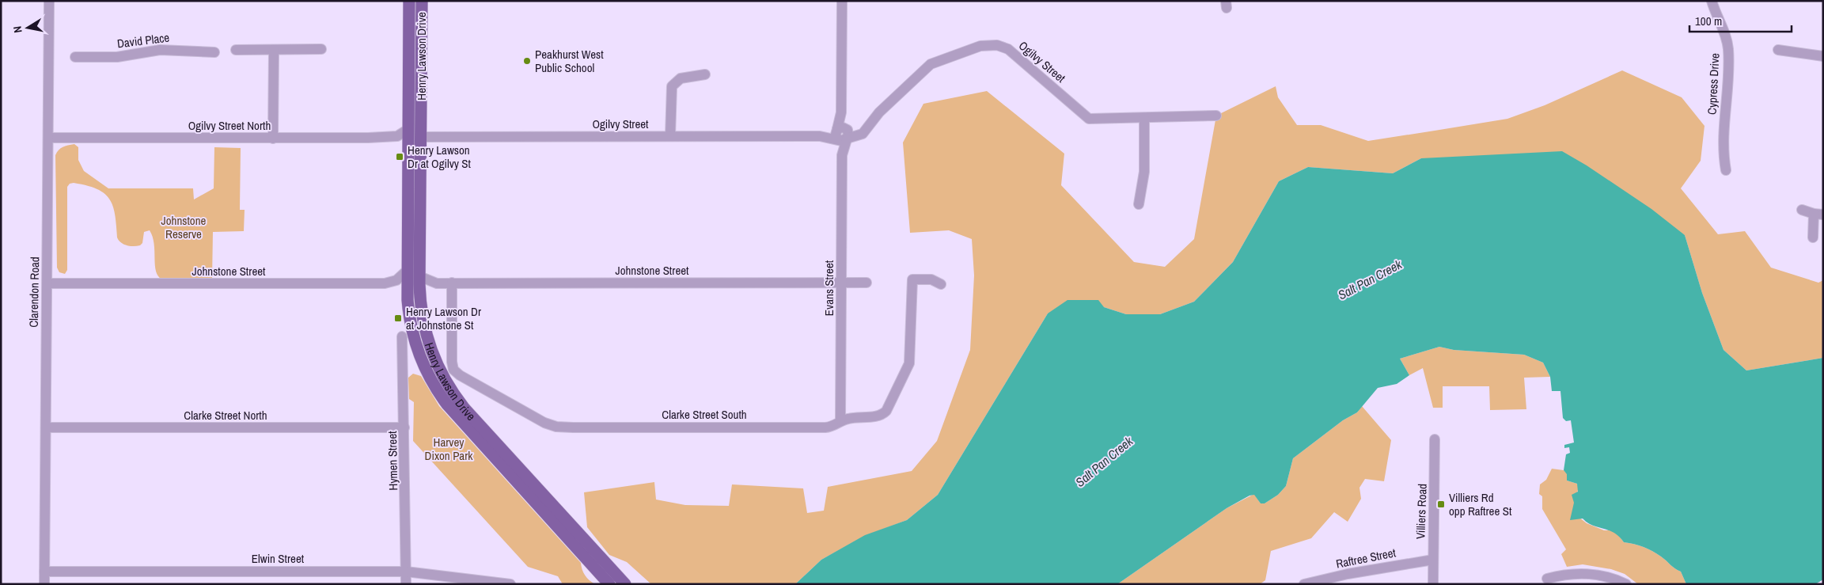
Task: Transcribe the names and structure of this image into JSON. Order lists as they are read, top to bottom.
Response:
{
  "streets": {
    "main road": ["Henry Lawson Drive"],
    "street": [
      "David Place",
      "Ogilvy Street",
      "Cypress Drive",
      "Ogilvy Street North",
      "Johnstone Street",
      "Evans Street",
      "Clarendon Road",
      "Clarke Street South",
      "Clarke Street North",
      "Hymen Street",
      "Villiers Road",
      "Elwin Street",
      "Raftree Street"
    ]
  },
  "crossings": [
    ["Henry Lawson Drive", "Ogilvy Street"],
    ["Henry Lawson Drive", "Ogilvy Street North"],
    ["Henry Lawson Drive", "Johnstone Street"],
    ["Ogilvy Street", "Evans Street"],
    ["Ogilvy Street North", "Clarendon Road"],
    ["Johnstone Street", "Evans Street"],
    ["Johnstone Street", "Clarendon Road"],
    ["Johnstone Street", "Clarke Street South"],
    ["Evans Street", "Clarke Street South"],
    ["Clarendon Road", "Clarke Street North"],
    ["Clarendon Road", "Elwin Street"],
    ["Clarke Street North", "Hymen Street"],
    ["Hymen Street", "Elwin Street"],
    ["Villiers Road", "Raftree Street"]
  ],
  "water": ["Salt Pan Creek"],
  "parks": ["Johnstone Reserve", "Harvey Dixon Park"],
  "places": {
    "other": ["Peakhurst West Public School"],
    "transit": ["Henry Lawson Dr at Ogilvy St", "Henry Lawson Dr at Johnstone St", "Villiers Rd opp Raftree St"]
  },
  "scale_bar": "100 m",
  "north": "left"
}
